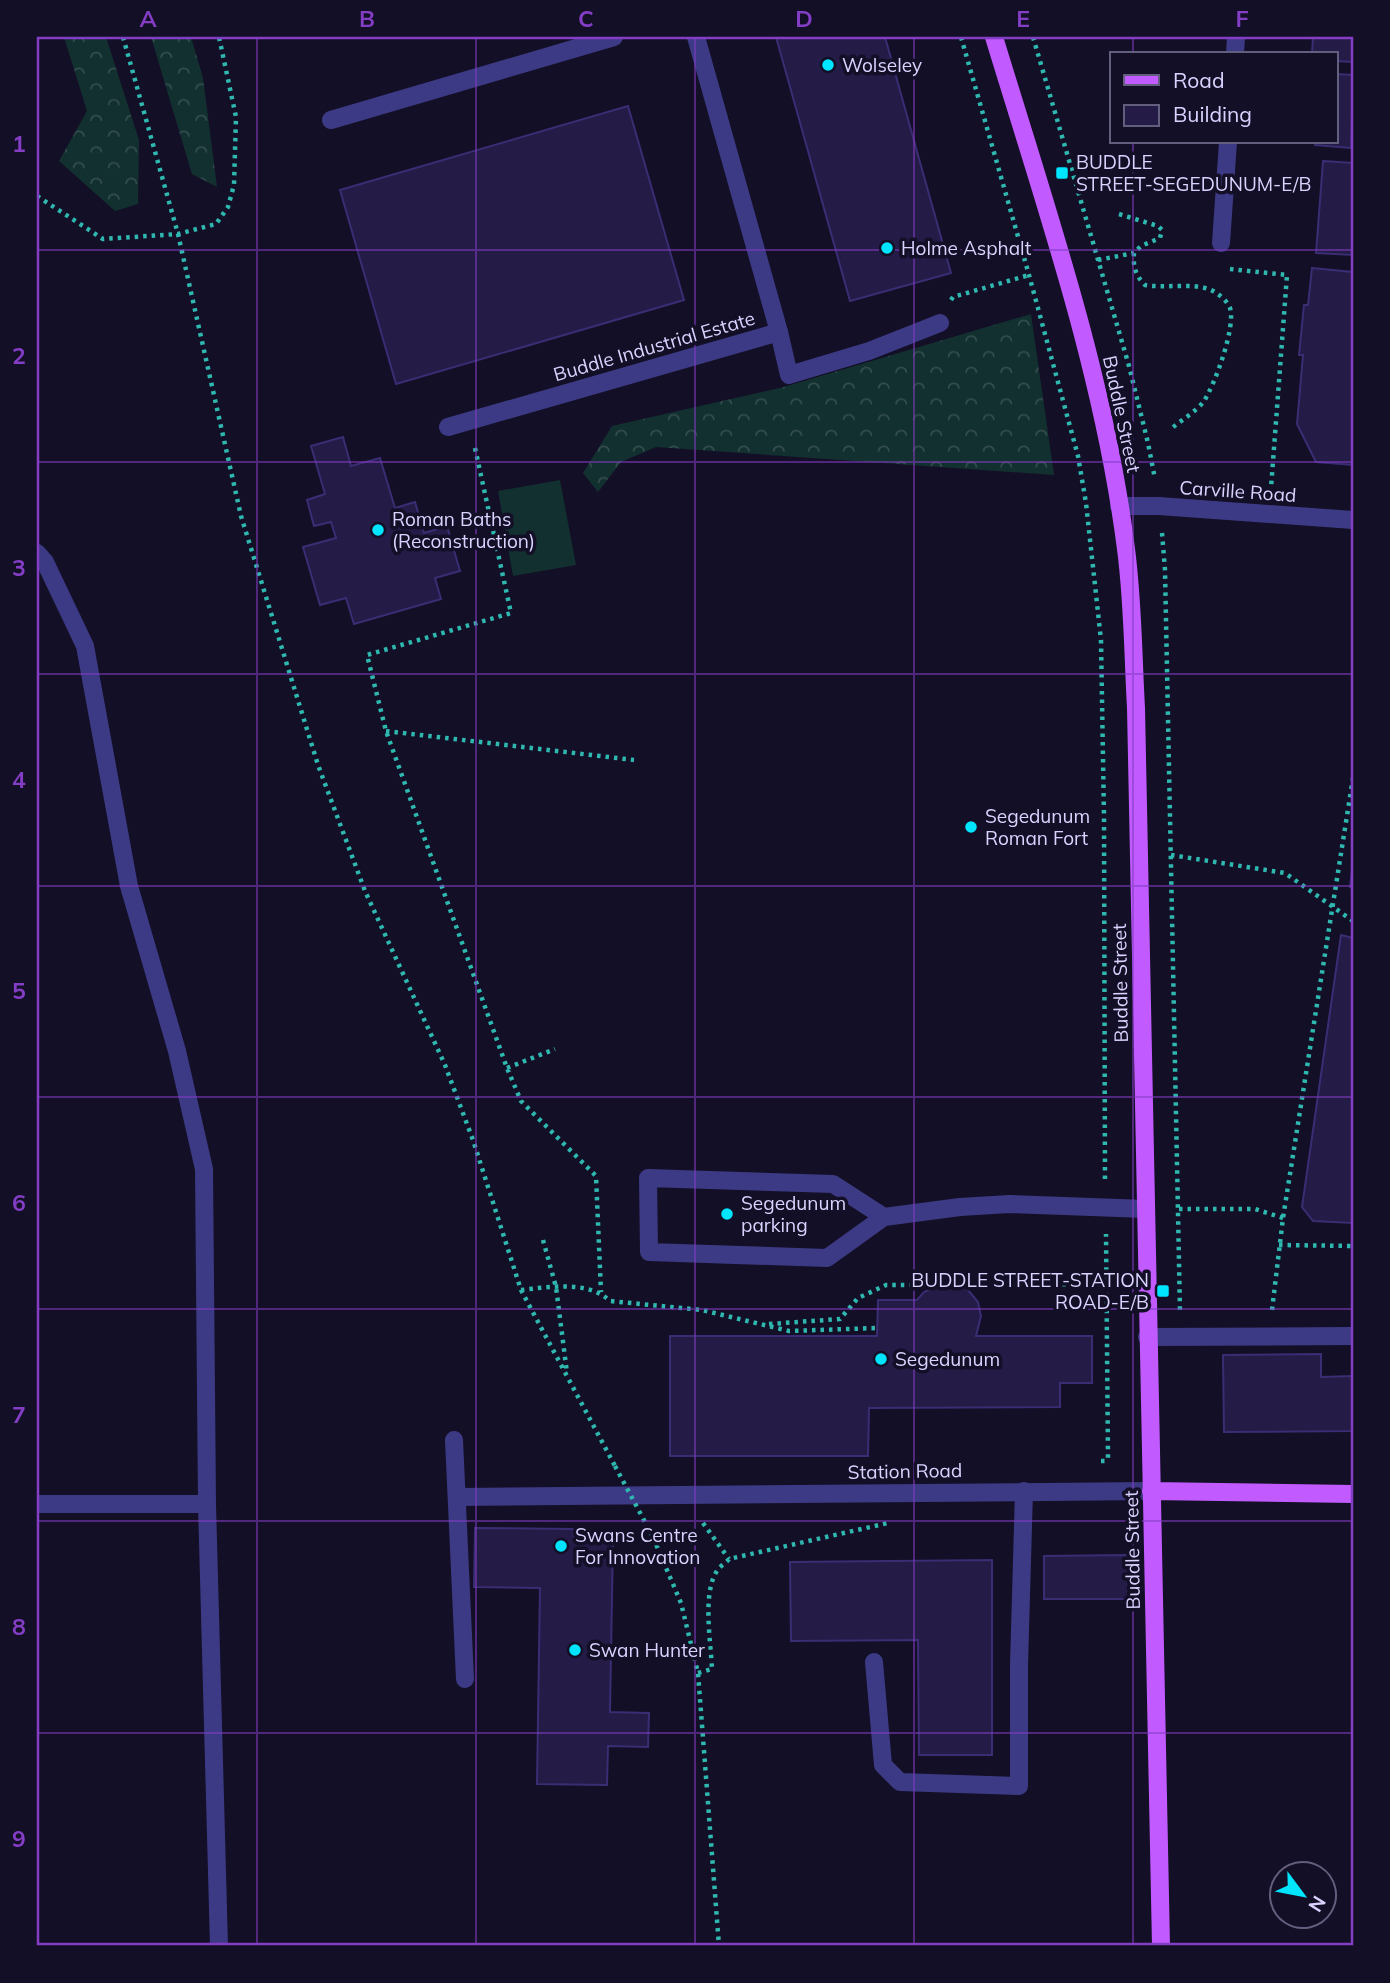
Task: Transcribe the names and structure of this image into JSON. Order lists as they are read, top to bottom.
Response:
{
  "streets": {
    "main road": ["Buddle Street", "Station Road"],
    "street": ["Buddle Industrial Estate", "Carville Road"]
  },
  "crossings": [
    ["Buddle Street", "Carville Road"],
    ["Buddle Street", "Station Road"]
  ],
  "places": {
    "other": [
      "Wolseley",
      "Holme Asphalt",
      "Roman Baths (Reconstruction)",
      "Segedunum Roman Fort",
      "Segedunum parking",
      "Segedunum",
      "Swans Centre For Innovation",
      "Swan Hunter"
    ],
    "transit": ["BUDDLE STREET-SEGEDUNUM-E/B", "BUDDLE STREET-STATION ROAD-E/B"]
  },
  "legend": ["Road", "Building"],
  "north": "bottom right",
  "grid": {
    "columns": [
      "A",
      "B",
      "C",
      "D",
      "E",
      "F"
    ],
    "rows": [
      "1",
      "2",
      "3",
      "4",
      "5",
      "6",
      "7",
      "8",
      "9"
    ]
  }
}
